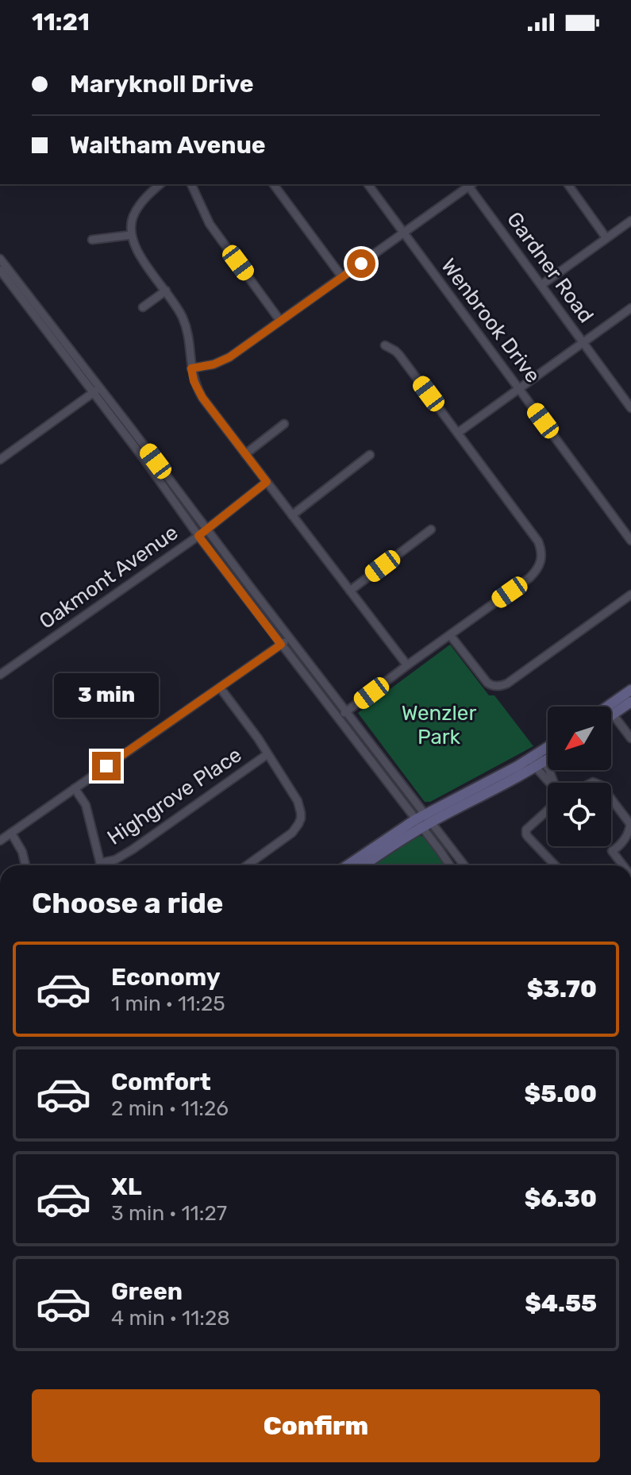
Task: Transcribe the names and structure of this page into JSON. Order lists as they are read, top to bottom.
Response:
{
  "streets": {
    "street": [
      "Gardner Road",
      "Wenbrook Drive",
      "Oakmont Avenue",
      "Highgrove Place"
    ]
  },
  "parks": ["Wenzler Park"],
  "north": "bottom left",
  "page": {
    "status": "11:21",
    "banner": ["Maryknoll Drive", "Waltham Avenue"],
    "bubble": "3 min",
    "heading": "Choose a ride",
    "list": [
      {
        "name": "Economy",
        "note": "1 min · 11:25",
        "value": "$3.70"
      },
      {
        "name": "Comfort",
        "note": "2 min · 11:26",
        "value": "$5.00"
      },
      {
        "name": "XL",
        "note": "3 min · 11:27",
        "value": "$6.30"
      },
      {
        "name": "Green",
        "note": "4 min · 11:28",
        "value": "$4.55"
      }
    ],
    "buttons": "Confirm"
  }
}
